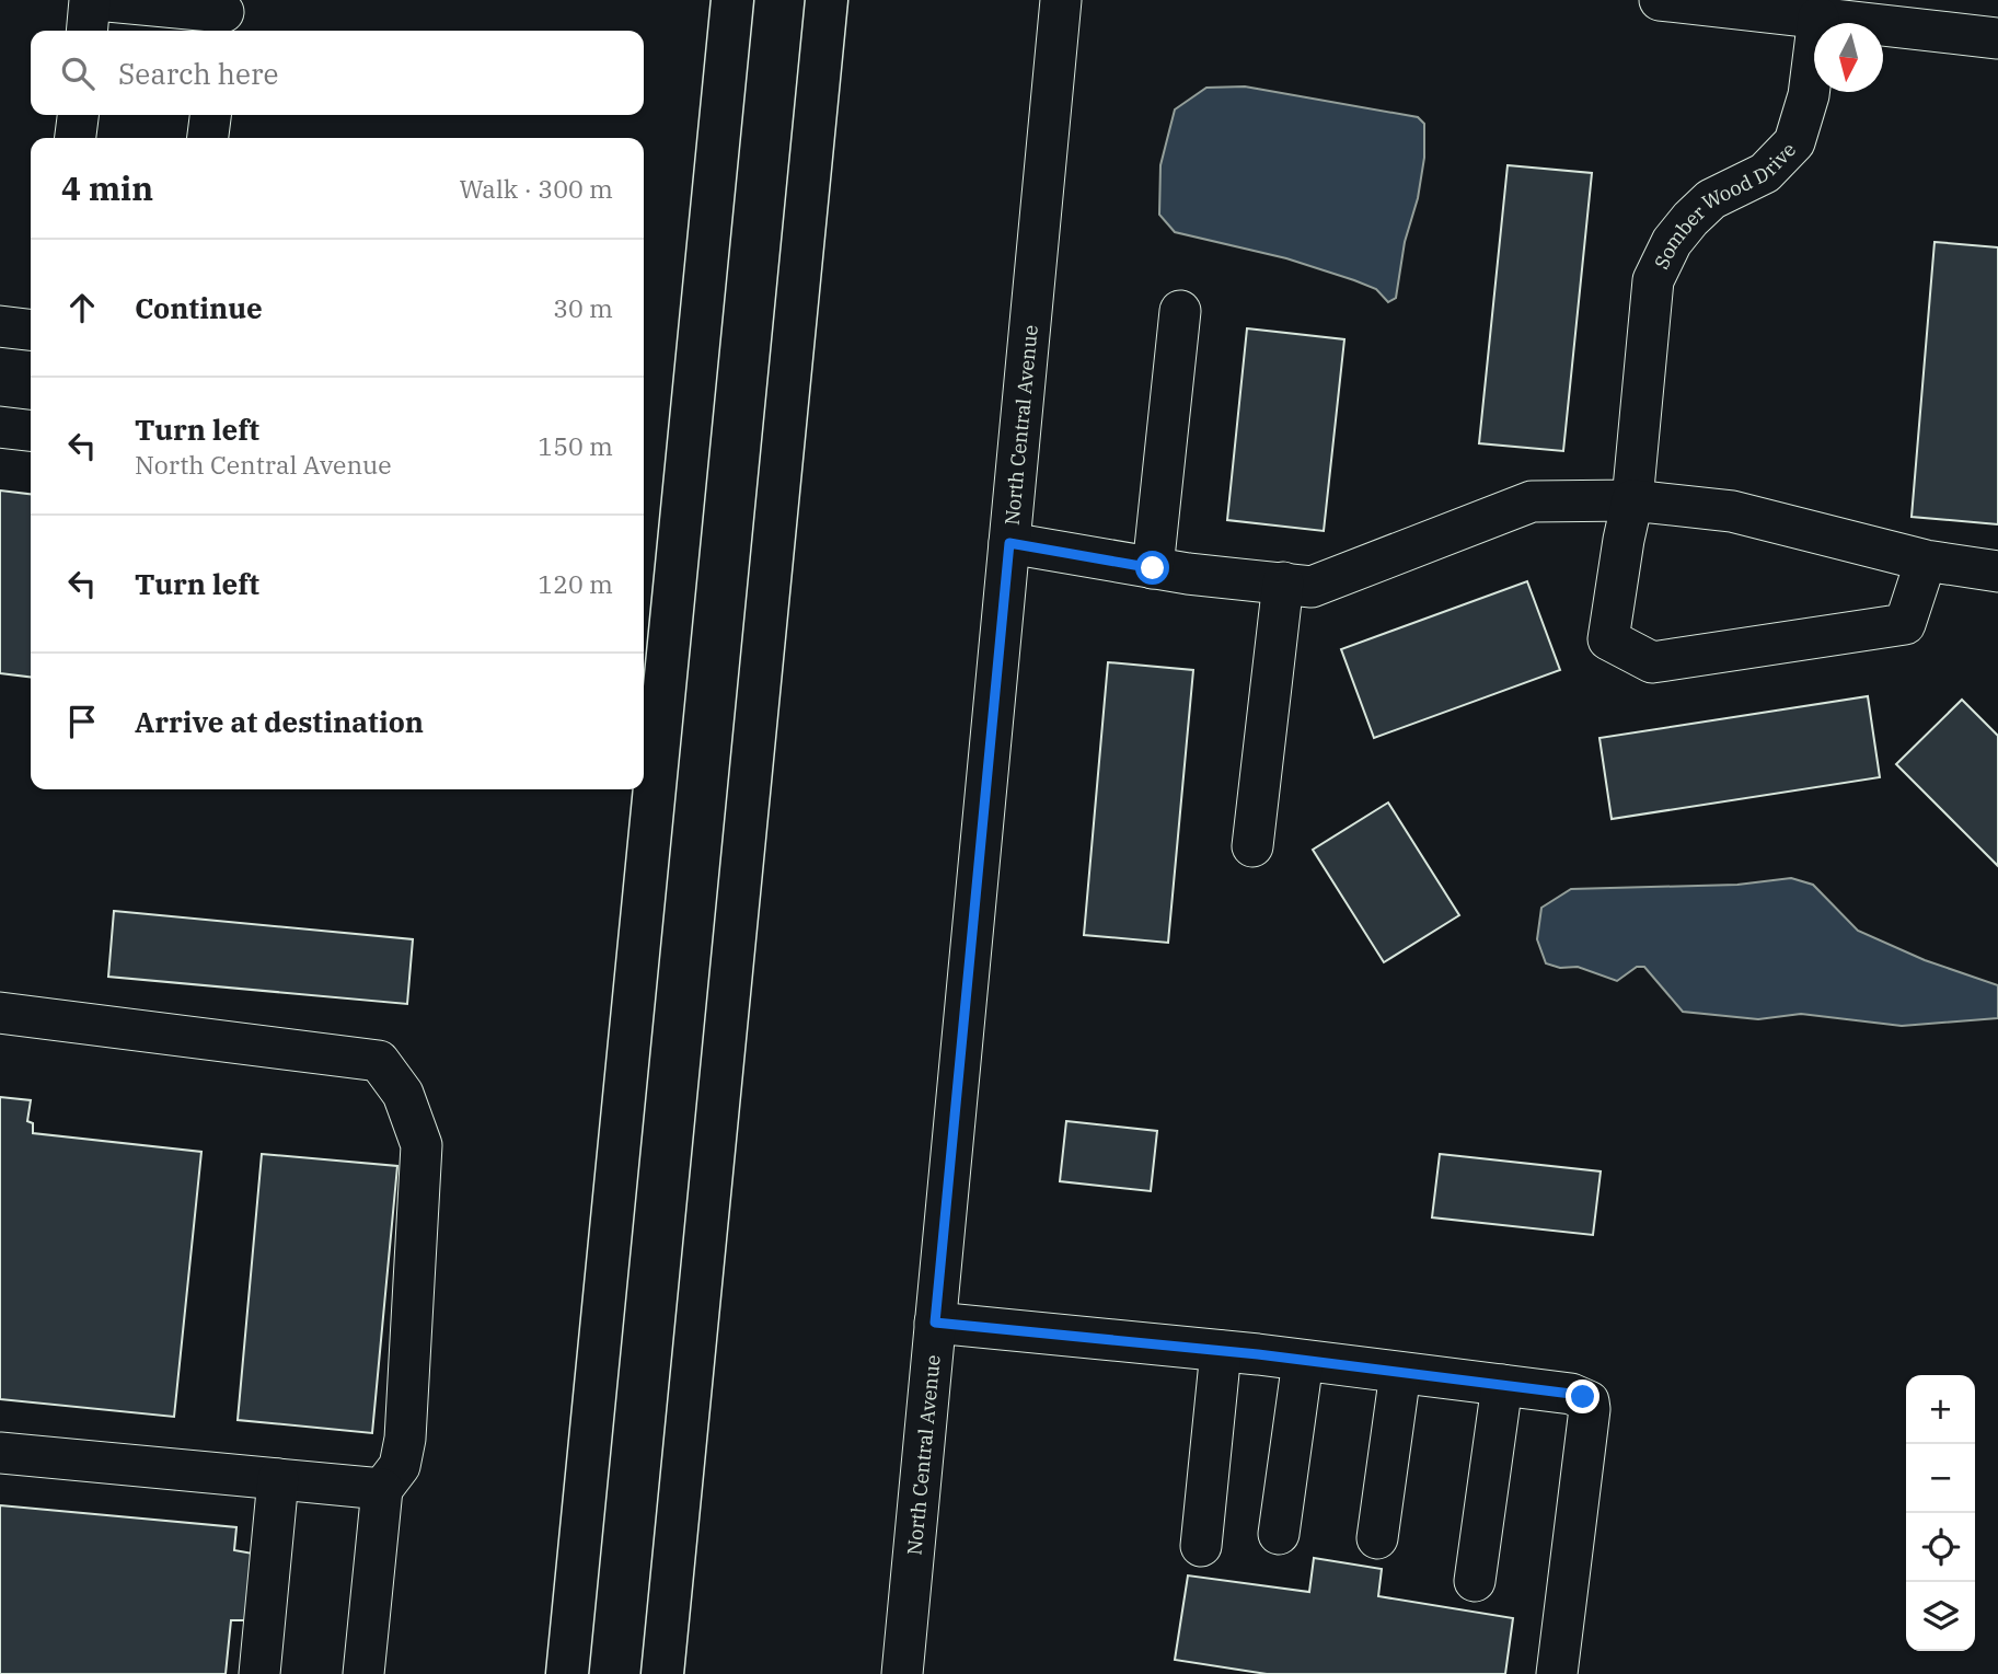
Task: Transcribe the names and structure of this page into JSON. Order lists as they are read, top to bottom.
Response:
{
  "streets": {
    "street": ["Somber Wood Drive", "North Central Avenue"]
  },
  "north": "bottom",
  "page": {
    "search": "Search here",
    "heading": ["4 min", "Walk · 300 m"],
    "list": [
      ["Continue", "30 m"],
      ["Turn left", "North Central Avenue", "150 m"],
      ["Turn left", "120 m"],
      "Arrive at destination"
    ],
    "map_buttons": ["+", "−"]
  }
}
